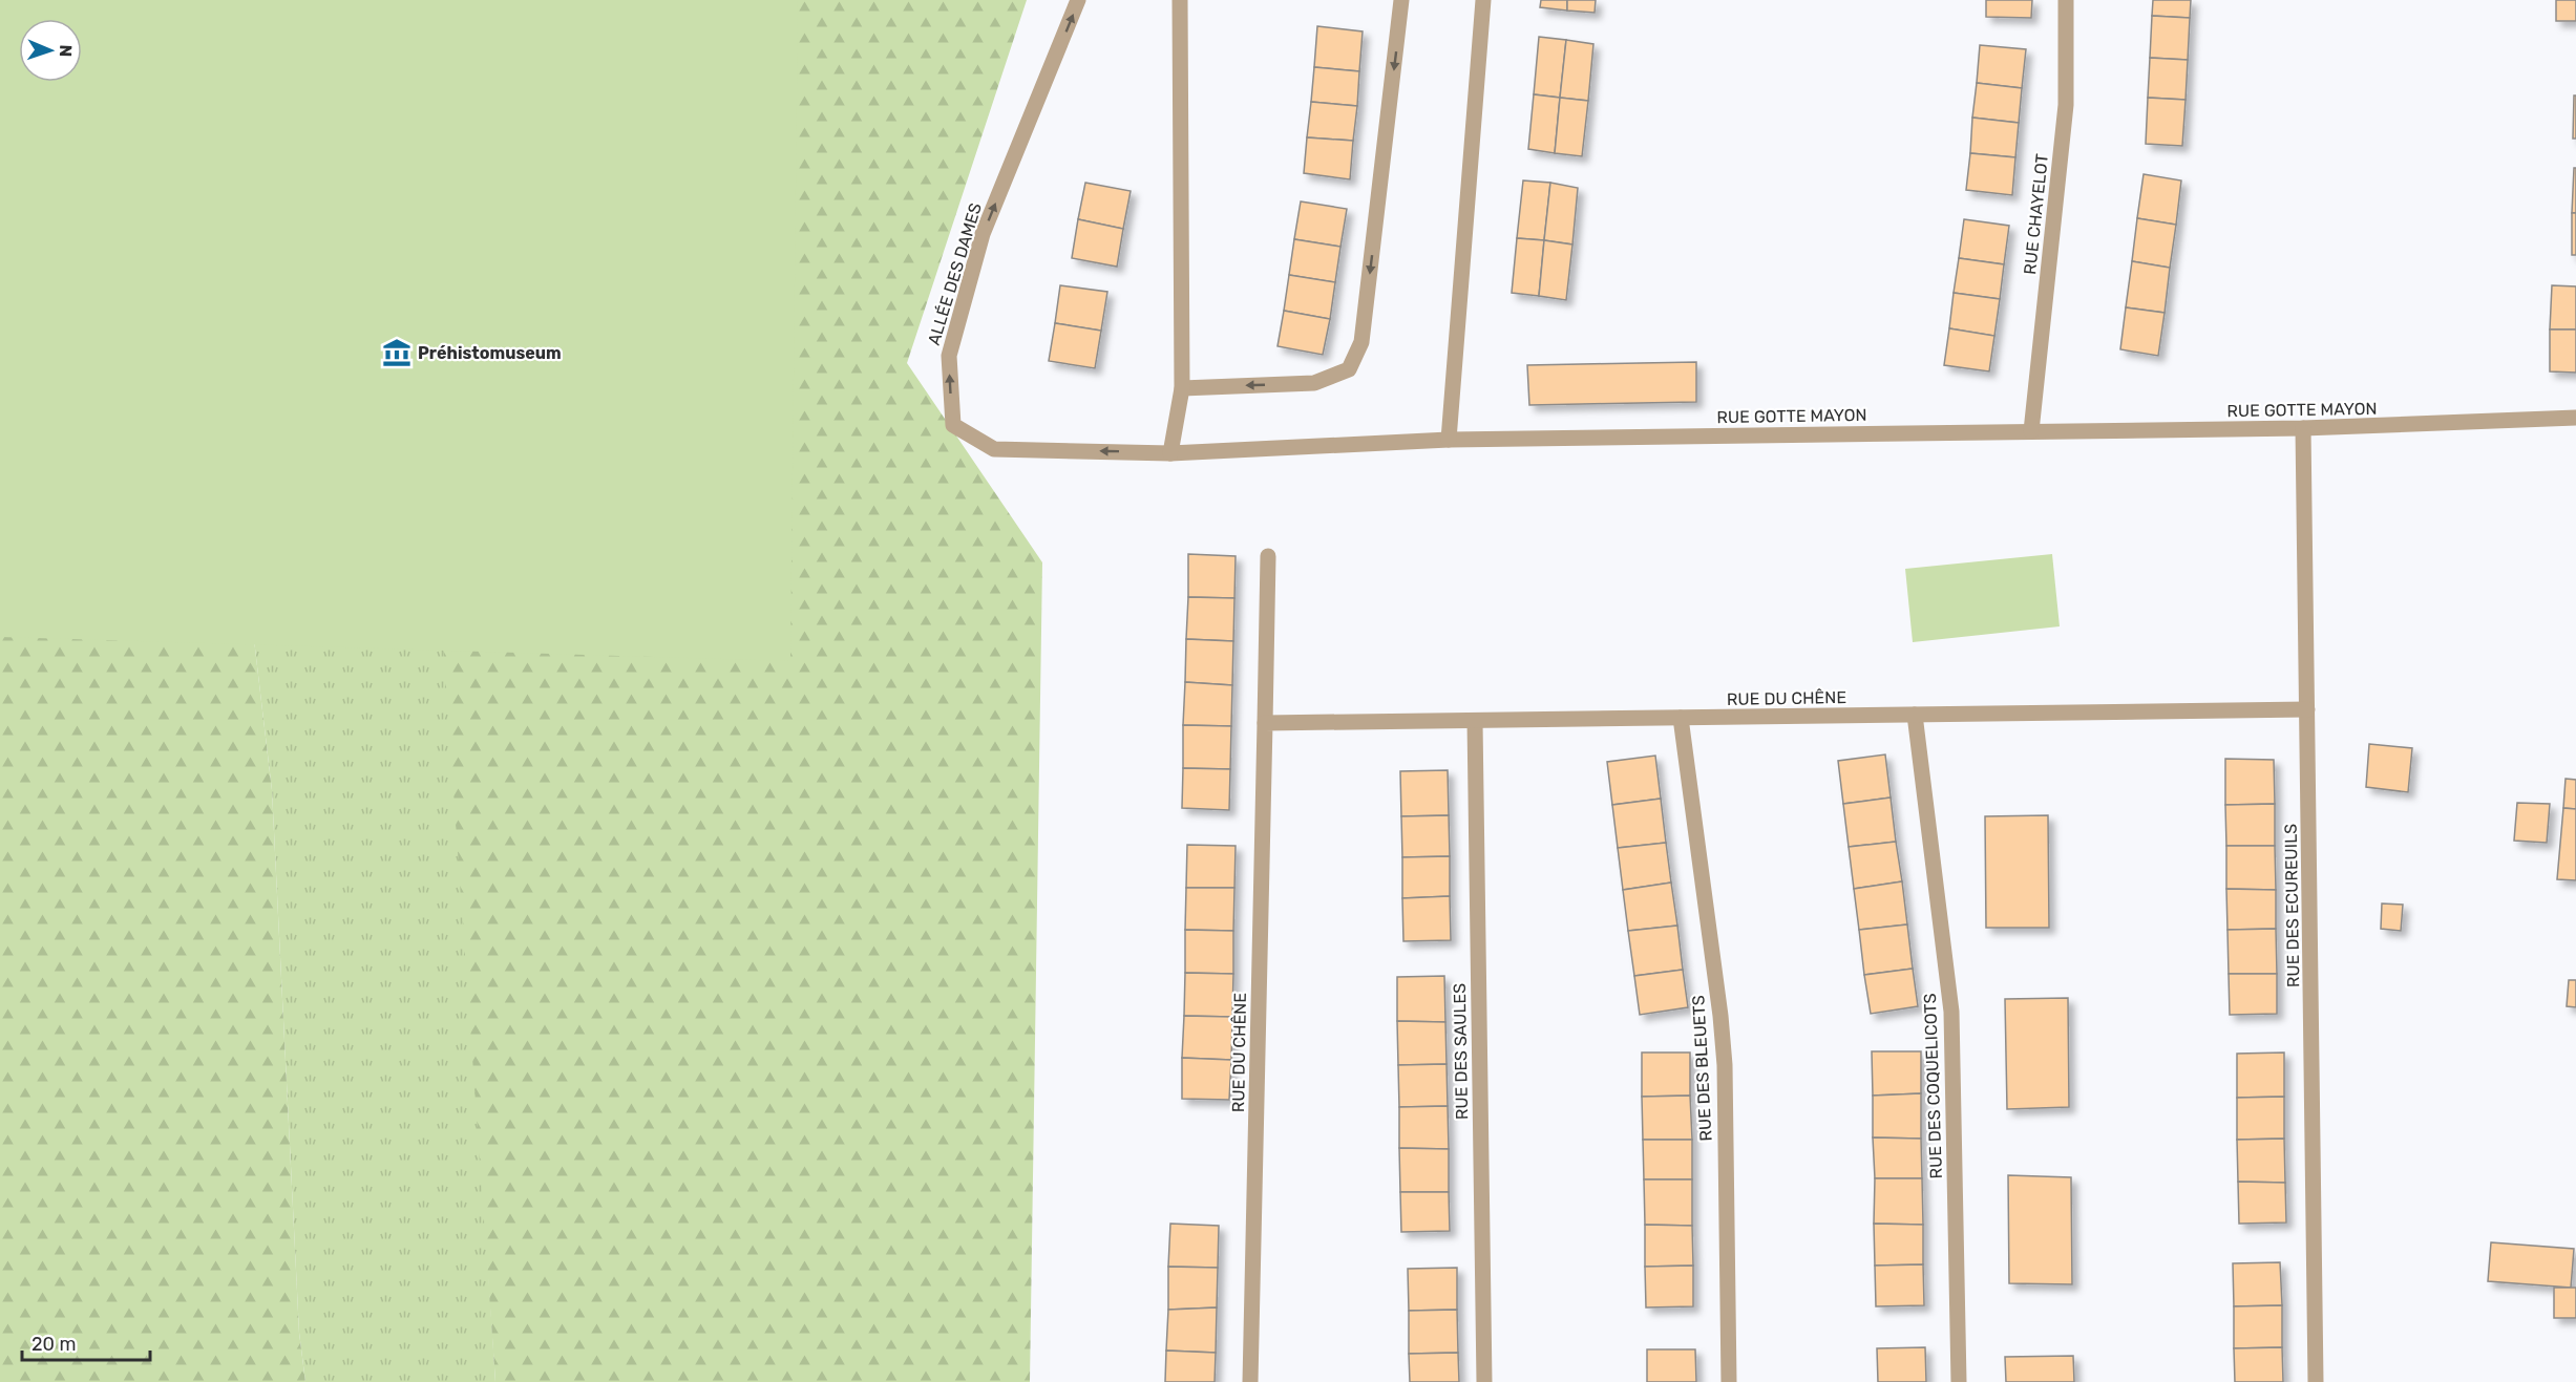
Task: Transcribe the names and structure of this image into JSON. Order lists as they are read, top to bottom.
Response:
{
  "streets": {
    "street": [
      "RUE CHAYELOT",
      "ALLÉE DES DAMES",
      "RUE GOTTE MAYON",
      "RUE DU CHÊNE",
      "RUE DES ECUREUILS",
      "RUE DES SAULES",
      "RUE DES BLEUETS",
      "RUE DES COQUELICOTS"
    ]
  },
  "crossings": [
    ["RUE CHAYELOT", "RUE GOTTE MAYON"],
    ["ALLÉE DES DAMES", "RUE GOTTE MAYON"],
    ["RUE GOTTE MAYON", "RUE DES ECUREUILS"],
    ["RUE DU CHÊNE", "RUE DES ECUREUILS"],
    ["RUE DU CHÊNE", "RUE DES SAULES"],
    ["RUE DU CHÊNE", "RUE DES BLEUETS"],
    ["RUE DU CHÊNE", "RUE DES COQUELICOTS"]
  ],
  "places": {
    "museum": ["Préhistomuseum"]
  },
  "scale_bar": "20 m",
  "north": "right"
}
